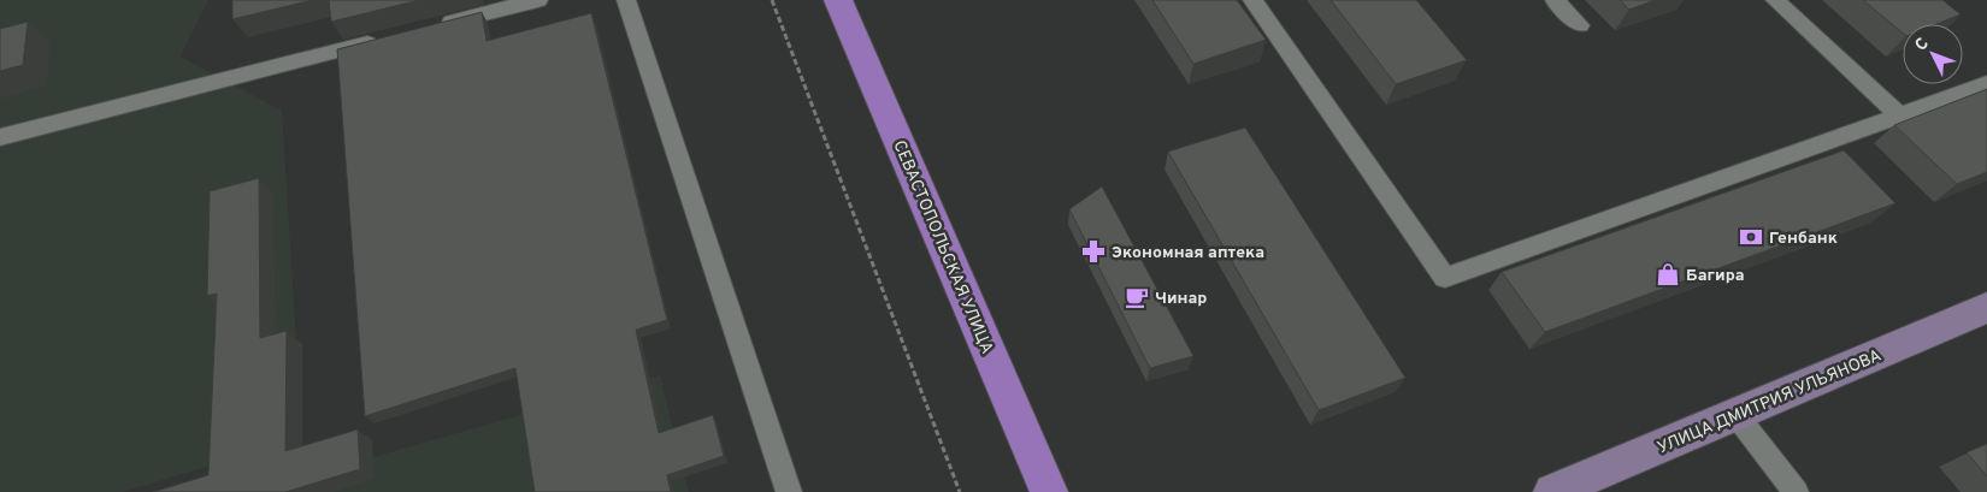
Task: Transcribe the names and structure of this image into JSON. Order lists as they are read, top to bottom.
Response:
{
  "streets": {
    "main road": ["СЕВАСТОПОЛЬСКАЯ УЛИЦА", "УЛИЦА ДМИТРИЯ УЛЬЯНОВА"]
  },
  "places": {
    "bank": ["Генбанк"],
    "pharmacy": ["Экономная аптека"],
    "shop": ["Багира"],
    "cafe": ["Чинар"]
  },
  "north": "top left"
}
